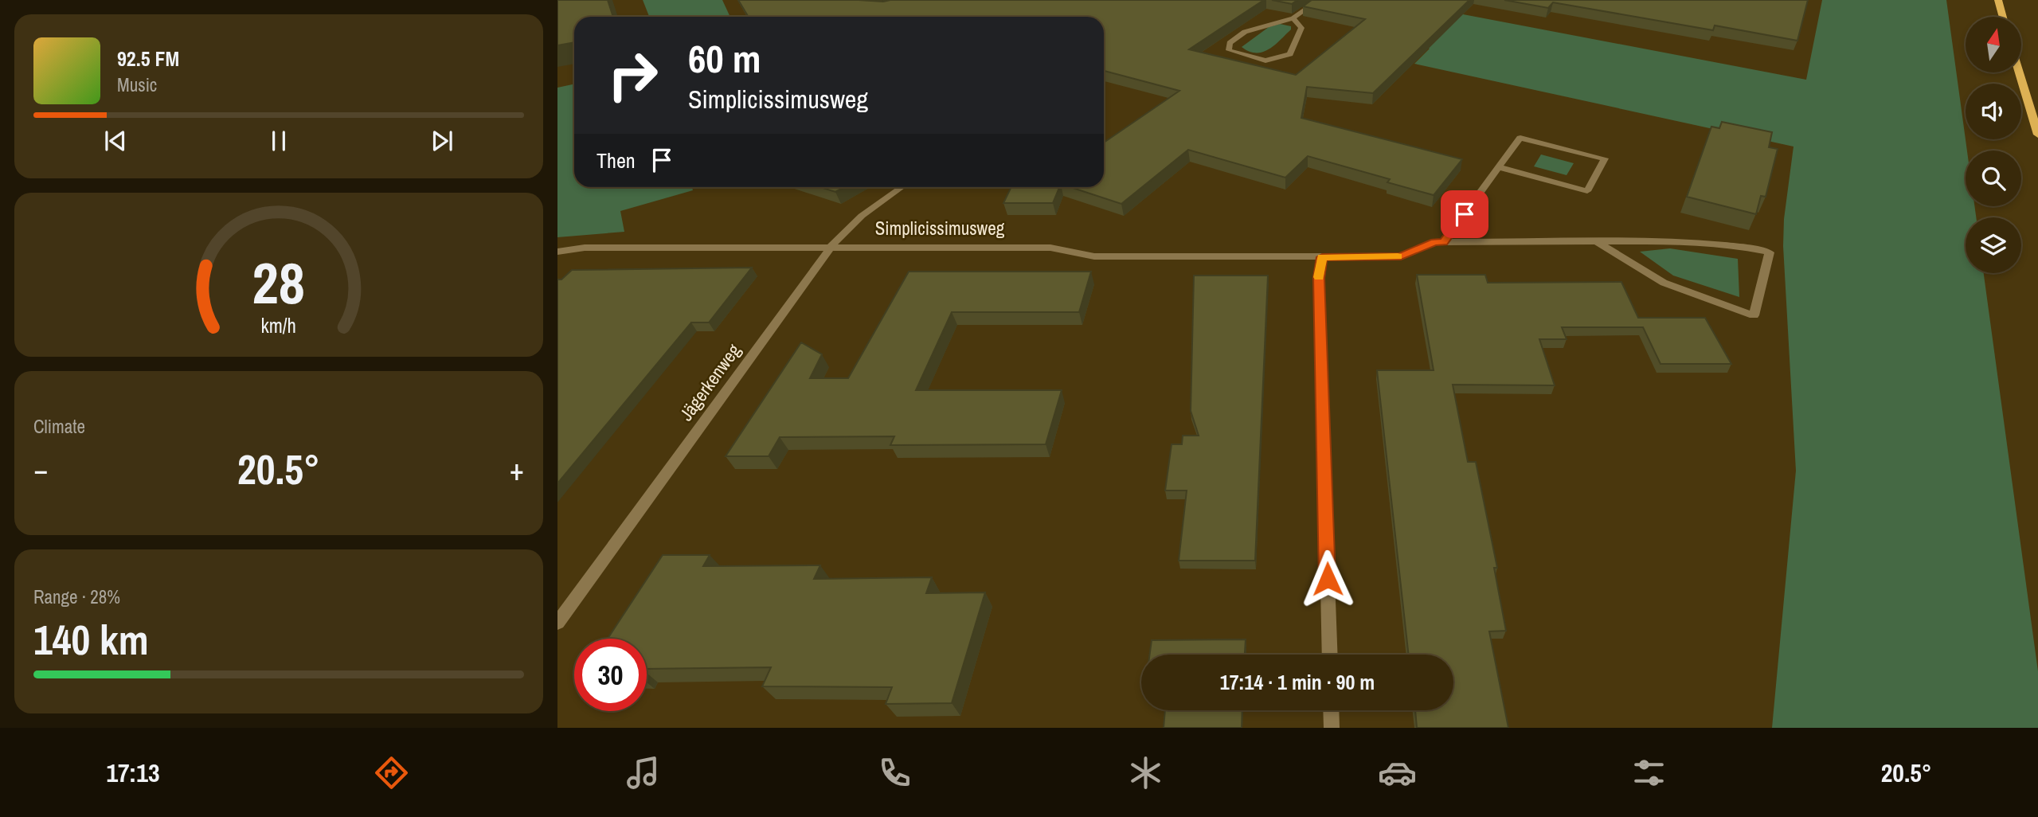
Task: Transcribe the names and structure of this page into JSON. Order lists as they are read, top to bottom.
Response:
{
  "streets": {
    "street": ["Simplicissimusweg", "Jägerkenweg"]
  },
  "crossings": [
    ["Simplicissimusweg", "Jägerkenweg"]
  ],
  "north": "top",
  "page": {
    "turn": ["60 m", "Simplicissimusweg"],
    "song": ["92.5 FM", "Music"],
    "then": "Then",
    "tile": [
      "Climate",
      ["Range · 28%", "140 km"]
    ],
    "heat": ["−", "20.5°", "+"],
    "limit": "30",
    "trip": "17:14 · 1 min · 90 m",
    "tabs": ["17:13", "20.5°"],
    "gauge": ["28", "km/h"]
  }
}
